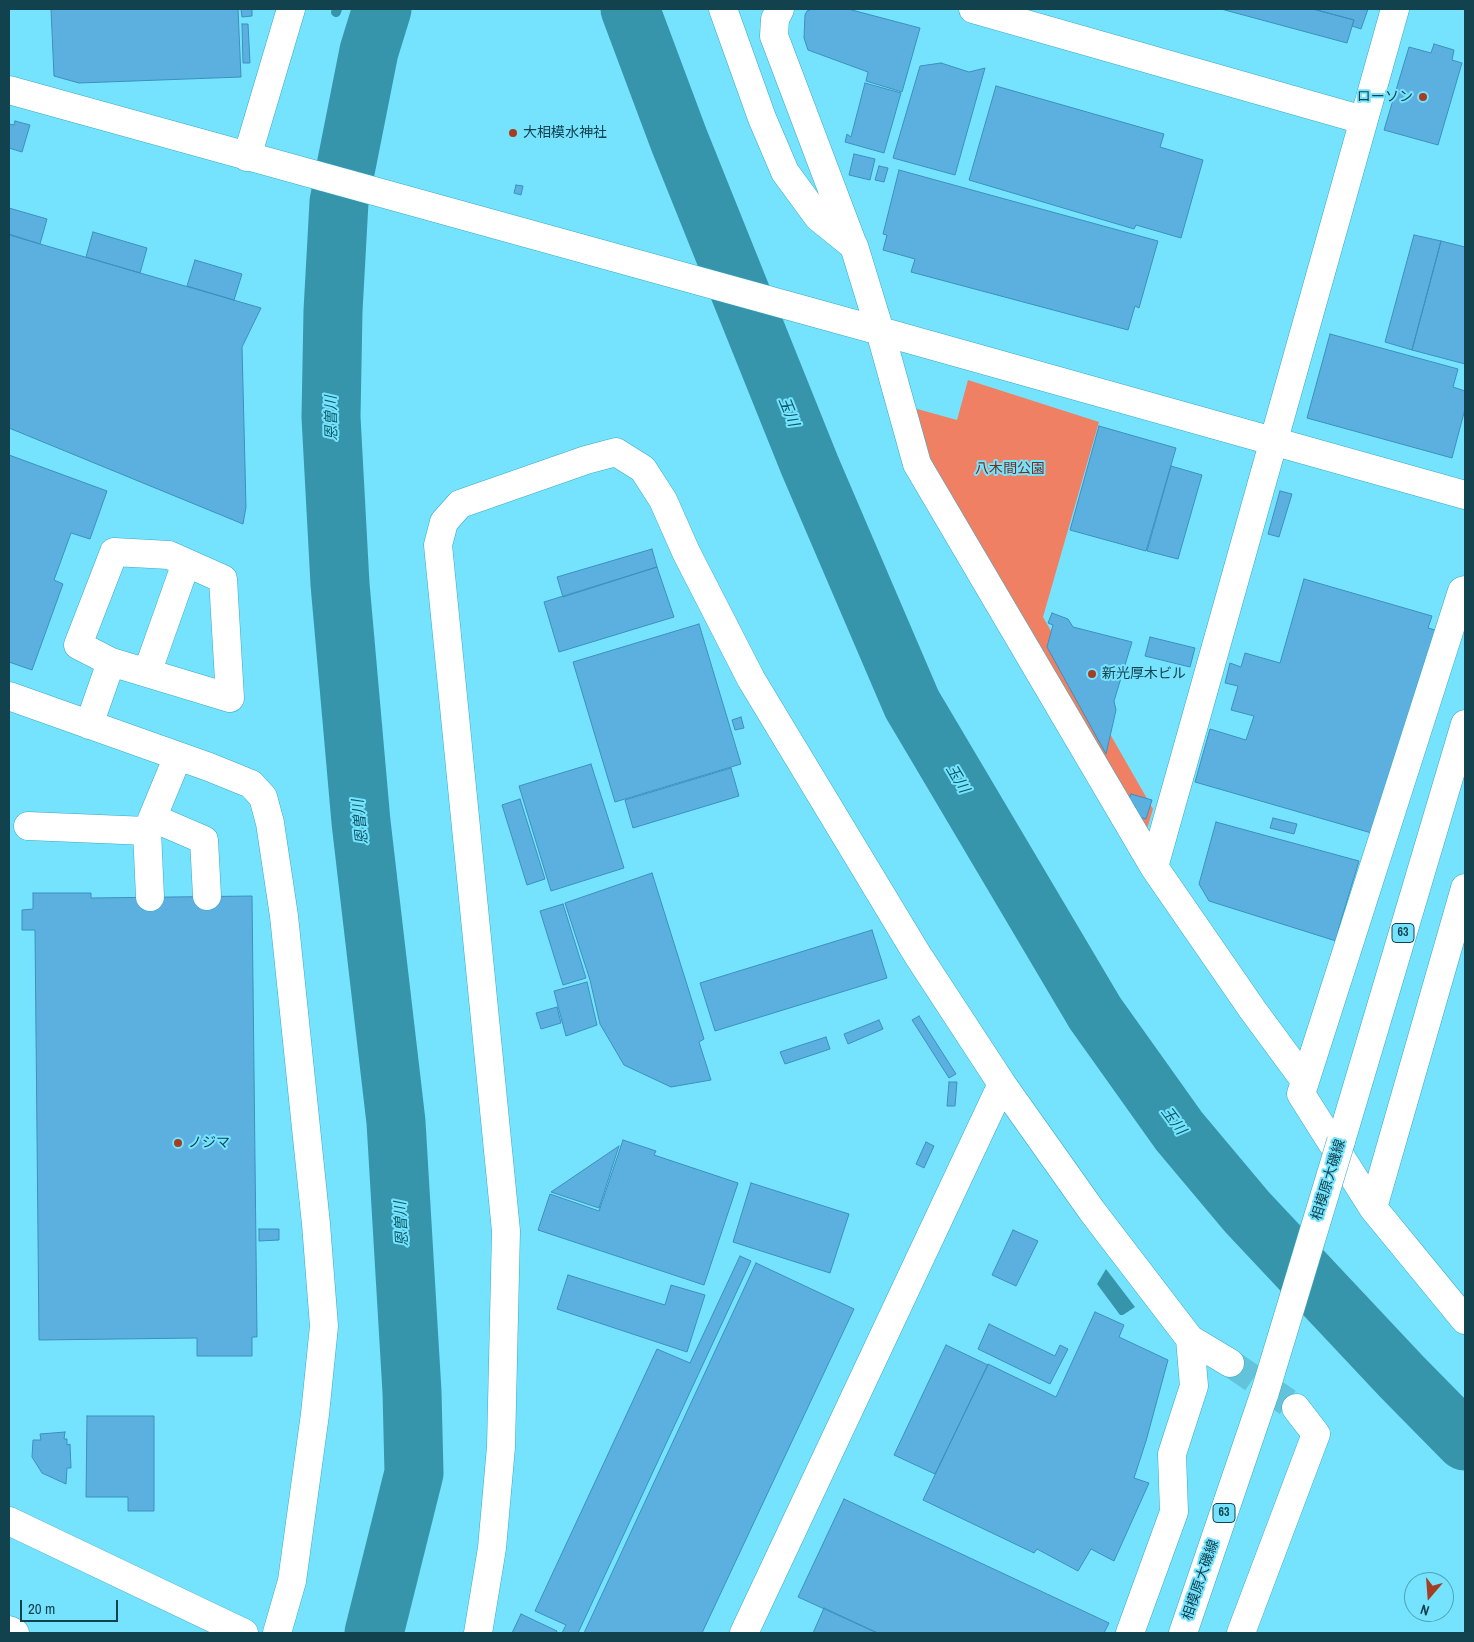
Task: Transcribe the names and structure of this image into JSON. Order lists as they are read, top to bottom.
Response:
{
  "streets": {
    "main road": ["63", "相模原大磯線"]
  },
  "water": ["玉川", "恩曽川"],
  "parks": ["八木間公園"],
  "places": [
    "ローソン",
    "大相模水神社",
    "新光厚木ビル",
    "ノジマ"
  ],
  "scale_bar": "20 m",
  "north": "bottom"
}
